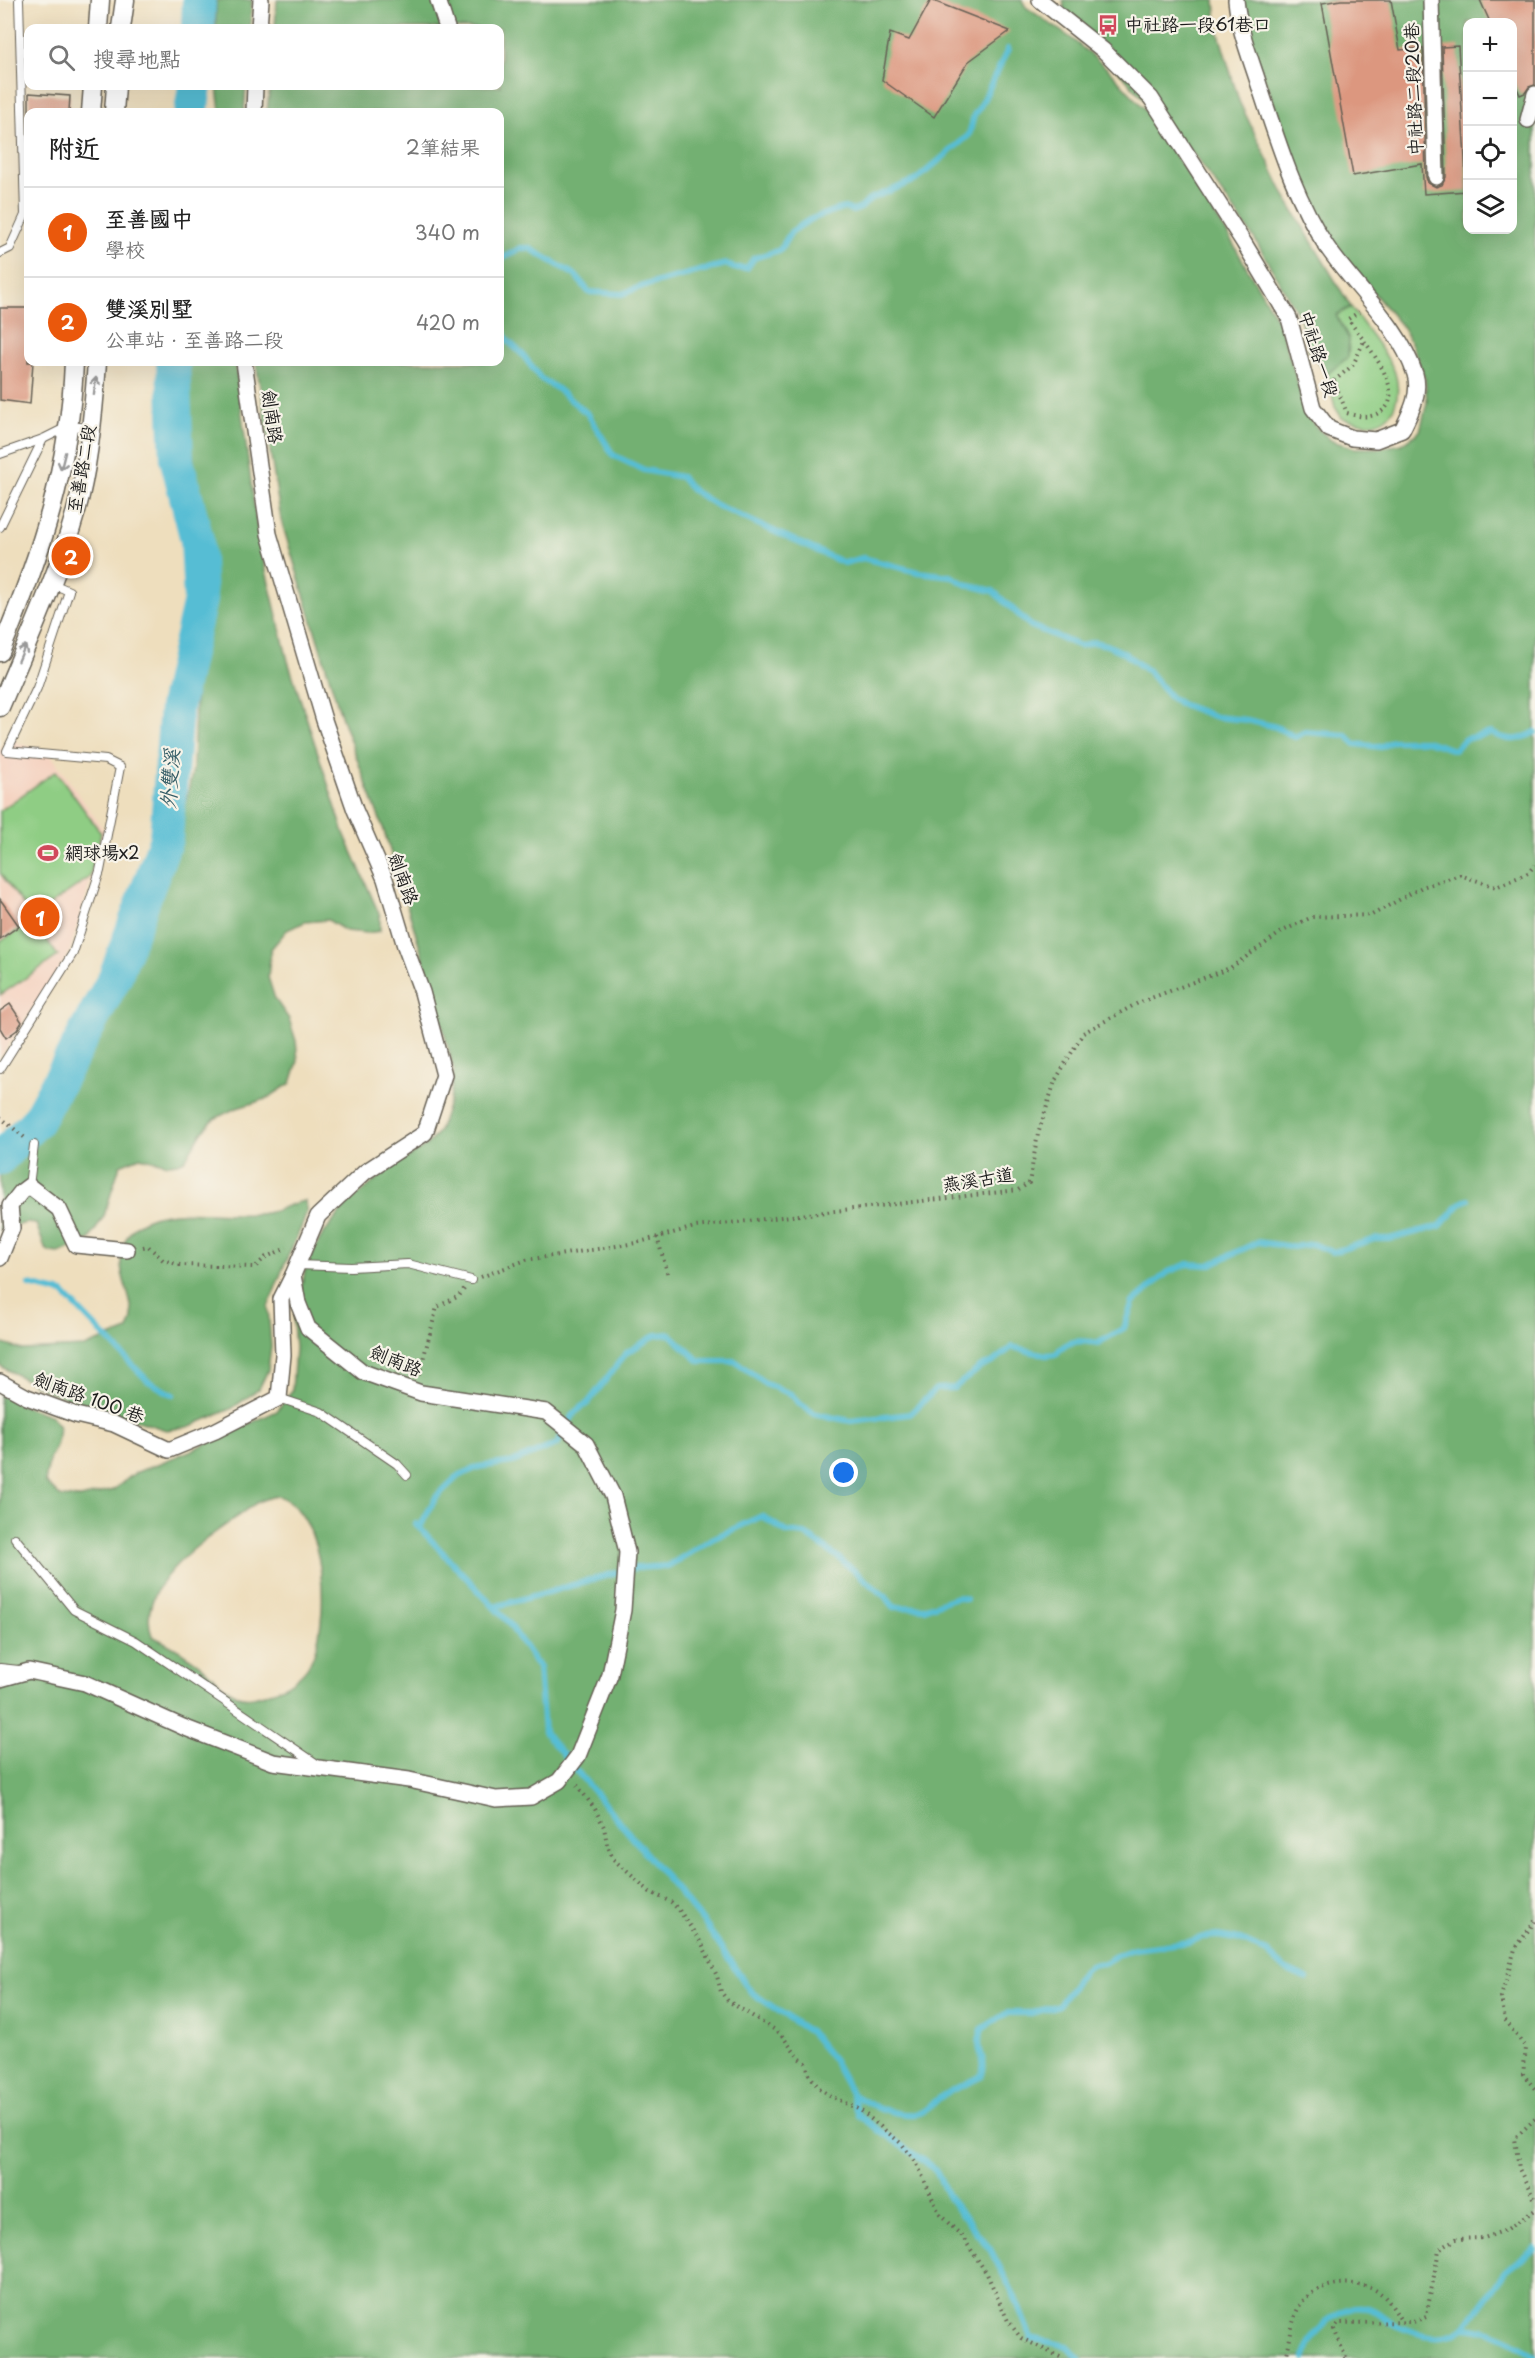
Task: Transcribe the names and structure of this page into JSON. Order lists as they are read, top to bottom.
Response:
{
  "streets": {
    "street": [
      "中社路二段20巷",
      "中社路一段",
      "劍南路",
      "至善路二段",
      "劍南路 100 巷"
    ],
    "path": ["燕溪古道"]
  },
  "water": ["外雙溪"],
  "places": {
    "bus stop": ["中社路一段61巷口"],
    "sports": ["網球場x2"]
  },
  "page": {
    "map_buttons": ["+", "−"],
    "search": "搜尋地點",
    "heading": ["附近", "2筆結果"],
    "list": [
      {
        "mark": "1",
        "name": "至善國中",
        "note": "學校",
        "value": "340 m"
      },
      {
        "mark": "2",
        "name": "雙溪別墅",
        "note": "公車站 · 至善路二段",
        "value": "420 m"
      }
    ],
    "pins": ["2", "1"]
  }
}
